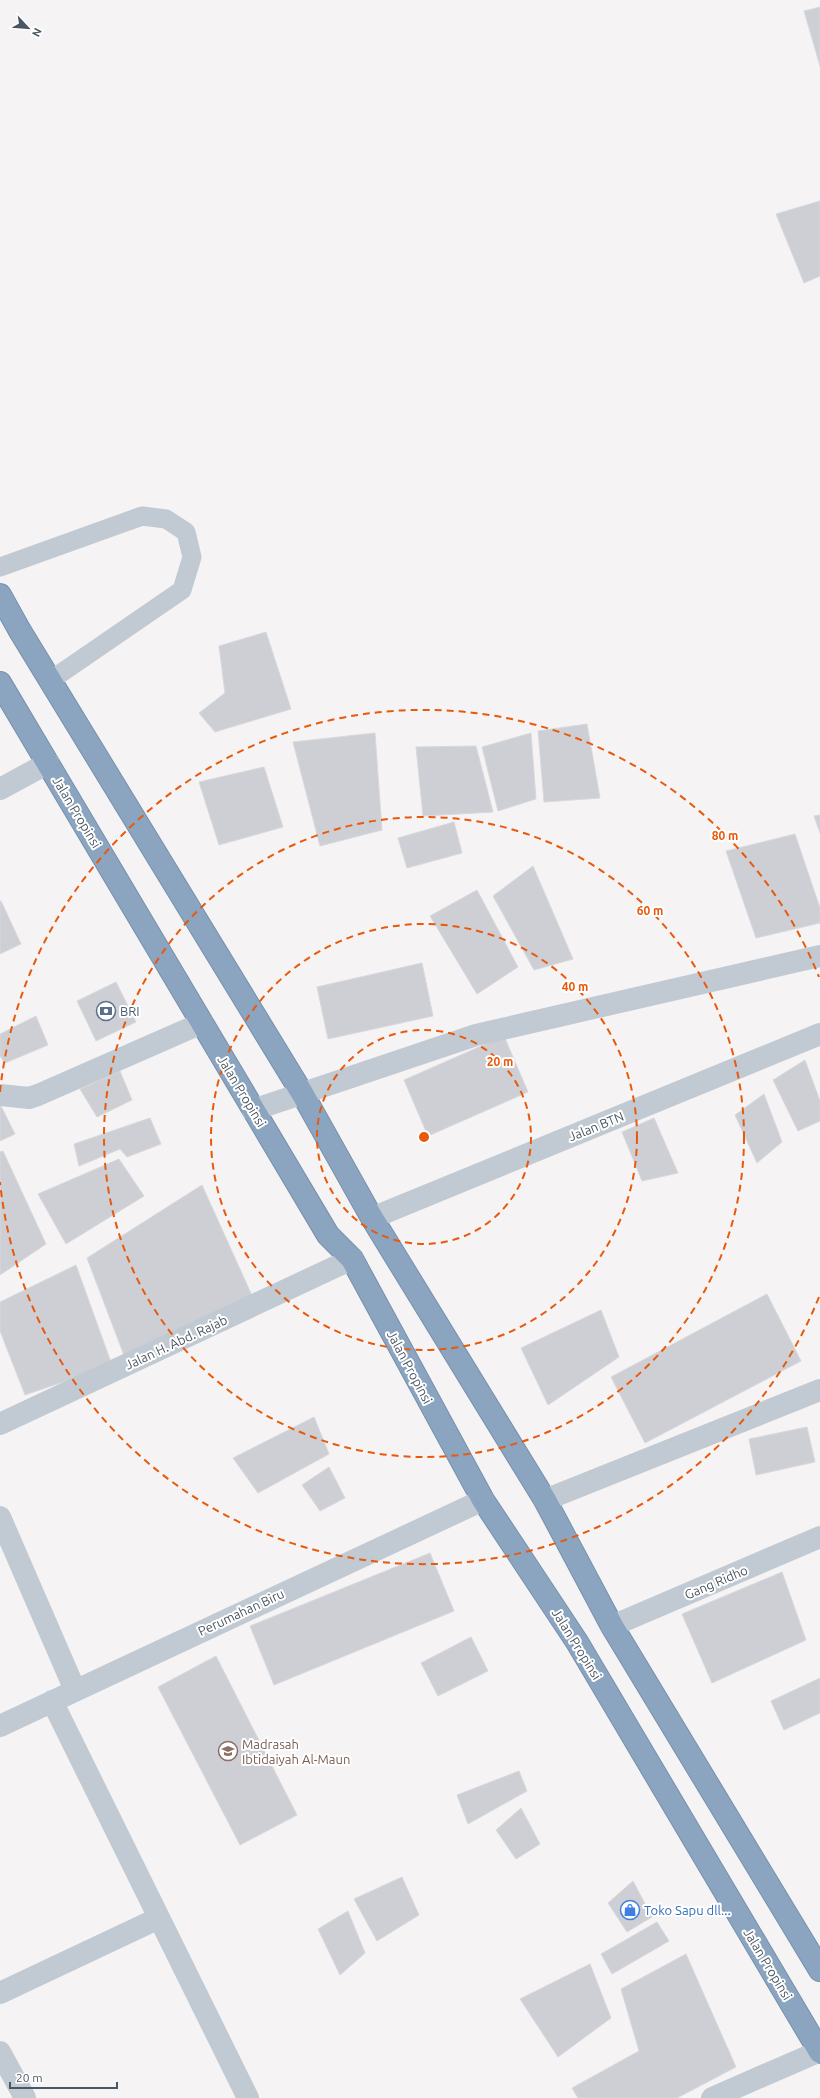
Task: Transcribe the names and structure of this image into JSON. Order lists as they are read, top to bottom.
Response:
{
  "streets": {
    "highway": ["Jalan Propinsi"],
    "street": [
      "Jalan BTN",
      "Jalan H. Abd. Rajab",
      "Gang Ridho",
      "Perumahan Biru"
    ]
  },
  "crossings": [
    ["Jalan Propinsi", "Jalan H. Abd. Rajab"],
    ["Jalan Propinsi", "Perumahan Biru"]
  ],
  "places": {
    "bank": ["BRI"],
    "school or university": ["Madrasah Ibtidaiyah Al-Maun"],
    "shop": ["Toko Sapu dll..."]
  },
  "scale_bar": "20 m",
  "north": "bottom right",
  "rings": [
    "80 m",
    "60 m",
    "40 m",
    "20 m"
  ]
}
